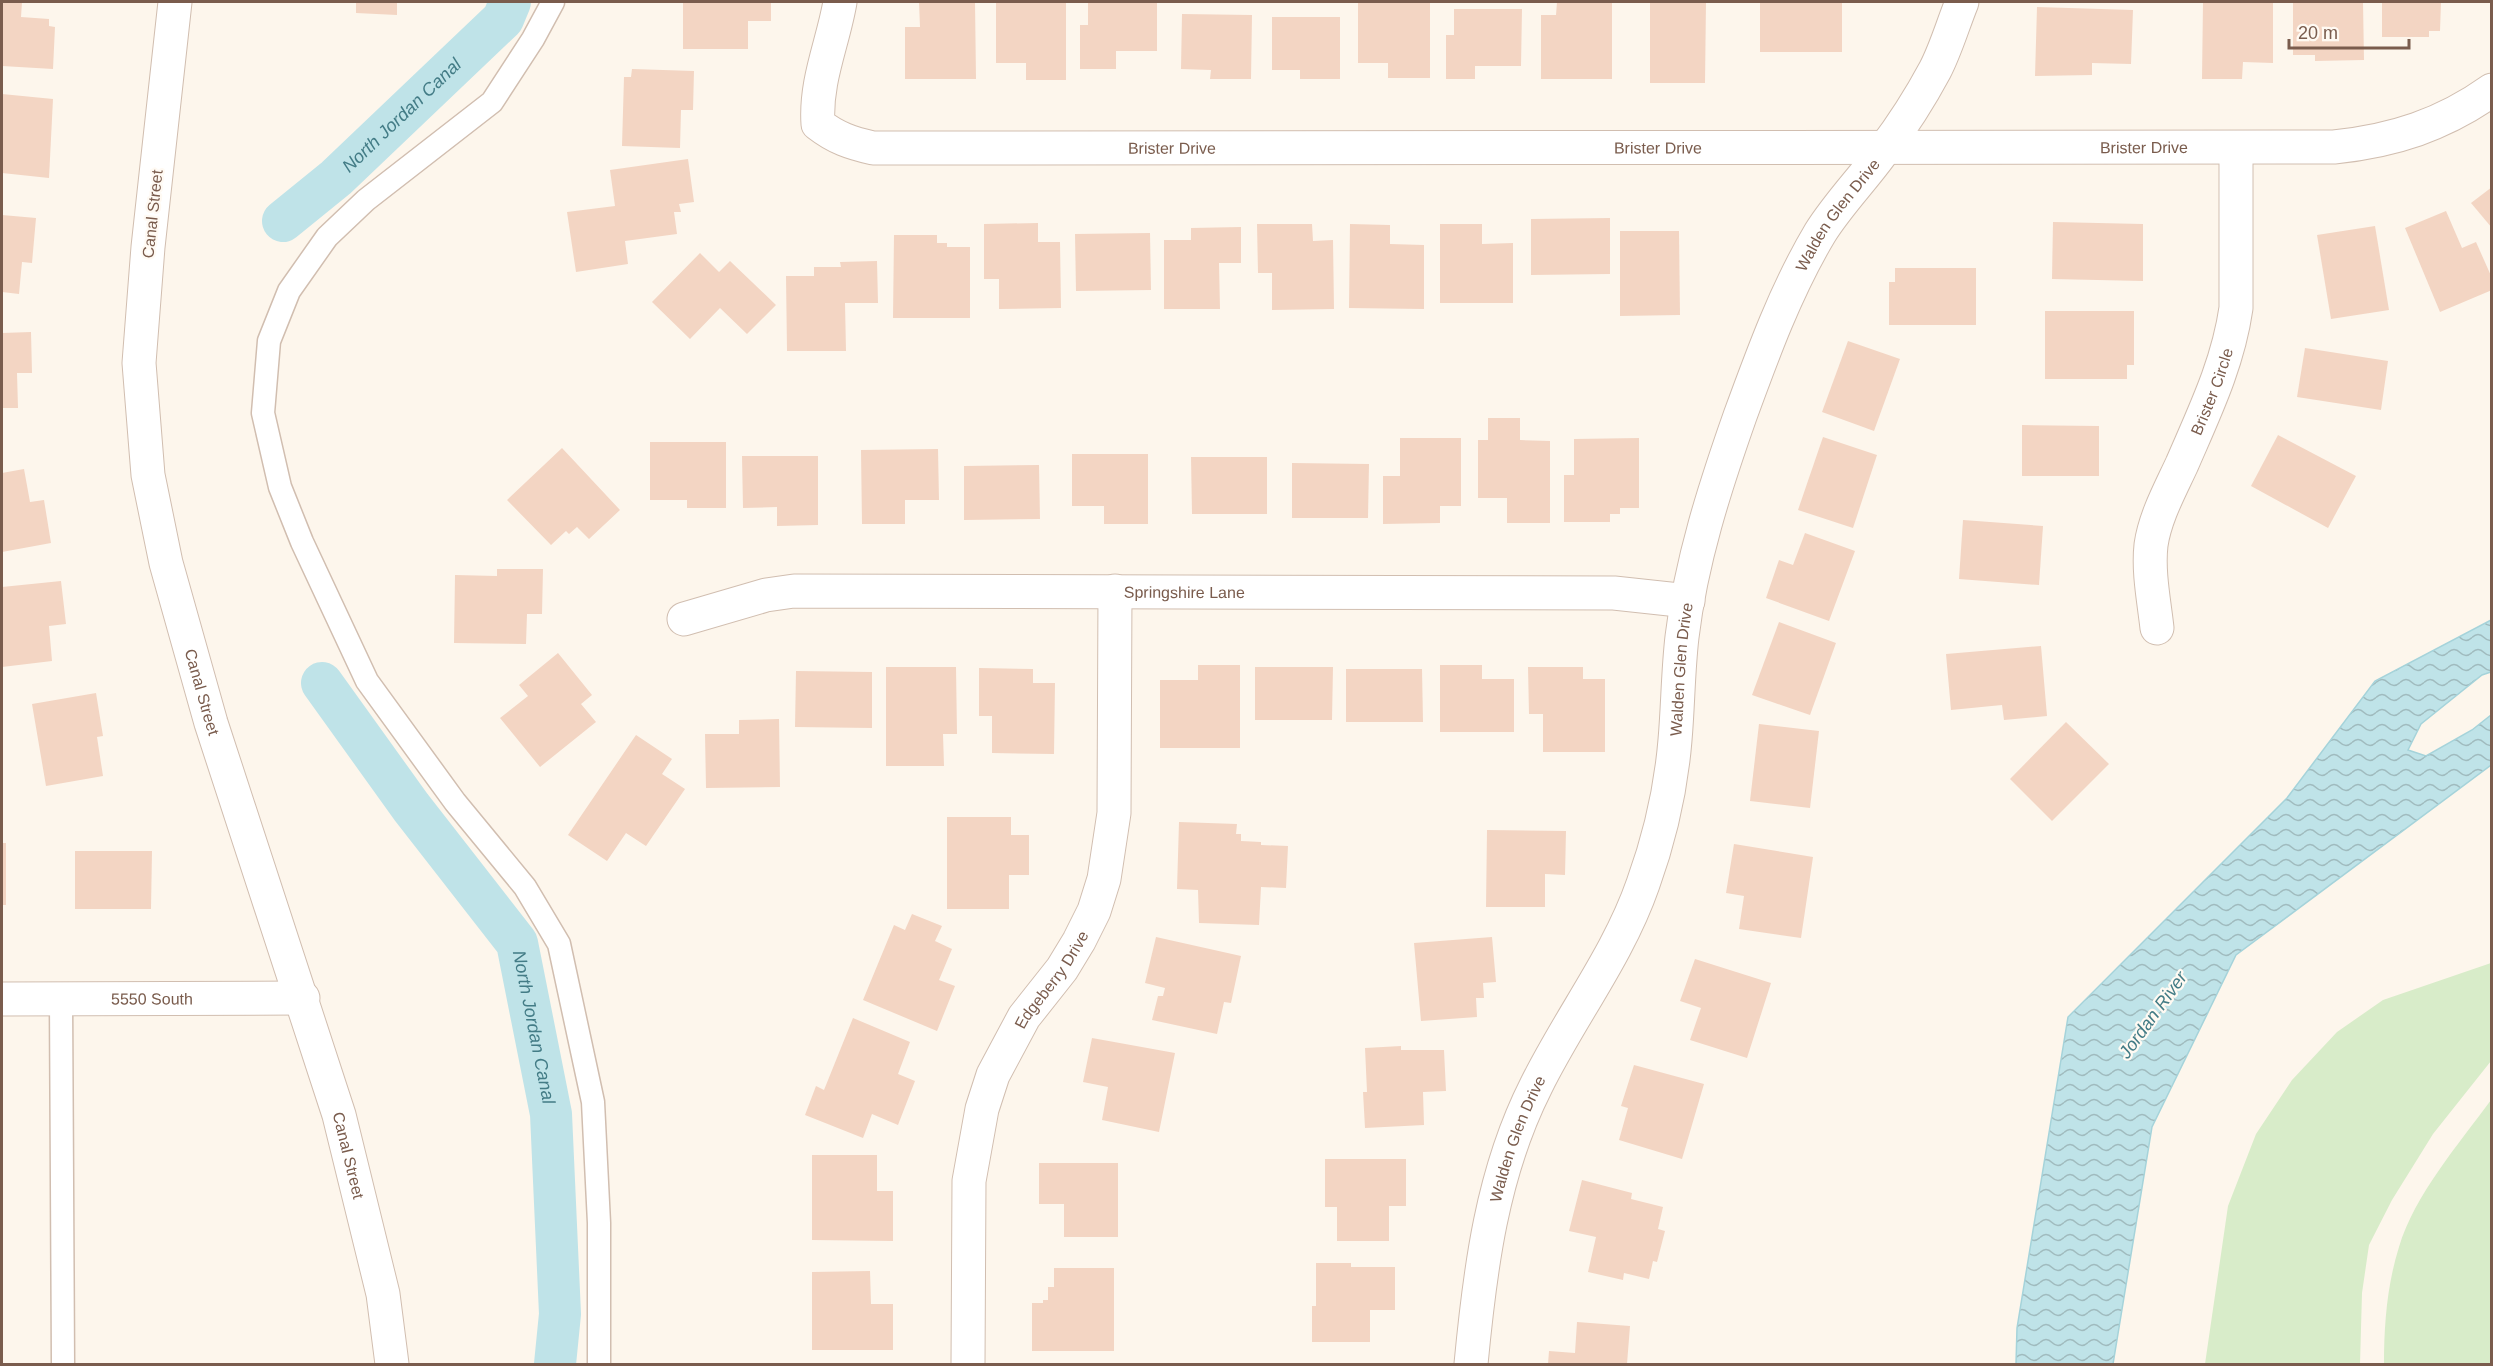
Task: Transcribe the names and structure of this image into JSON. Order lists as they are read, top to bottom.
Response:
{
  "streets": {
    "street": [
      "Brister Drive",
      "Canal Street",
      "Walden Glen Drive",
      "Brister Circle",
      "Springshire Lane",
      "Edgeberry Drive",
      "5550 South"
    ]
  },
  "crossings": [
    ["Brister Drive", "Walden Glen Drive"],
    ["Brister Drive", "Brister Circle"],
    ["Canal Street", "5550 South"],
    ["Walden Glen Drive", "Springshire Lane"],
    ["Springshire Lane", "Edgeberry Drive"]
  ],
  "water": ["North Jordan Canal", "Jordan River"],
  "scale_bar": "20 m"
}
